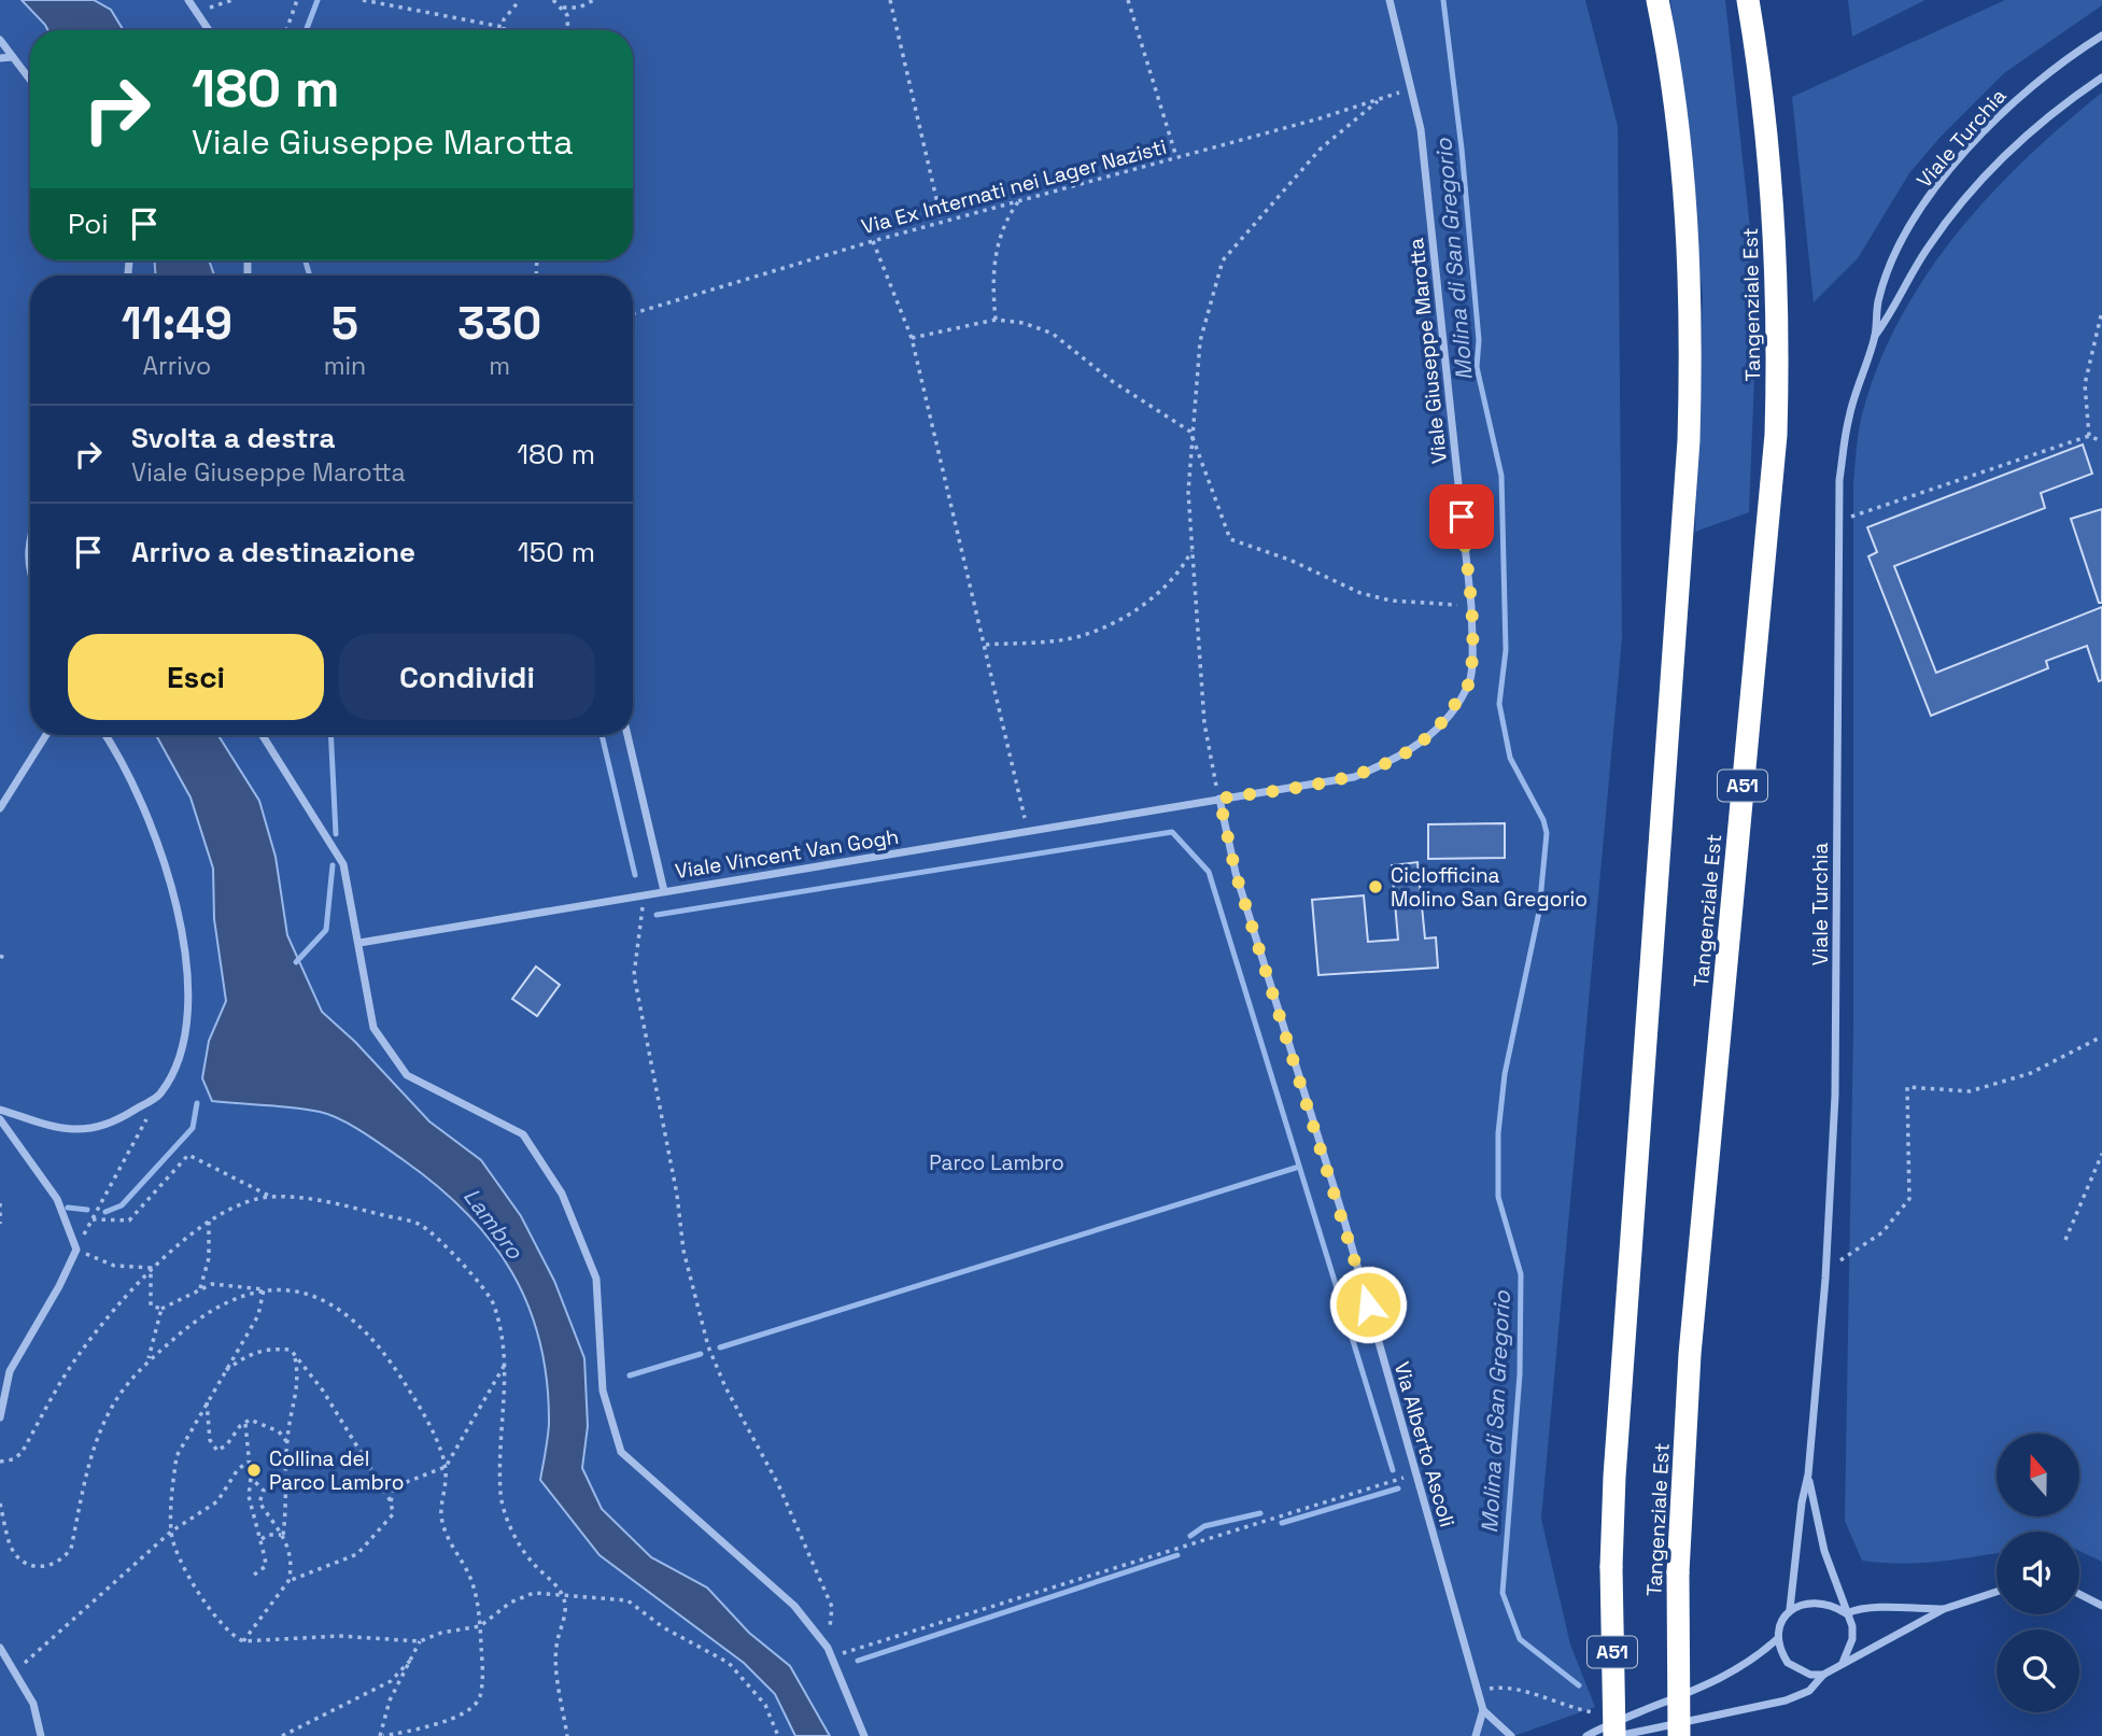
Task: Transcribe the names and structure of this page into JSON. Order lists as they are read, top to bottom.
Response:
{
  "streets": {
    "highway": ["Tangenziale Est", "A51"],
    "street": [
      "Viale Turchia",
      "Viale Giuseppe Marotta",
      "Viale Vincent Van Gogh",
      "Via Alberto Ascoli"
    ],
    "path": ["Via Ex Internati nei Lager Nazisti"]
  },
  "crossings": [
    ["Via Ex Internati nei Lager Nazisti", "Viale Giuseppe Marotta"],
    ["Viale Giuseppe Marotta", "Viale Vincent Van Gogh"],
    ["Viale Giuseppe Marotta", "Via Alberto Ascoli"],
    ["Viale Vincent Van Gogh", "Via Alberto Ascoli"]
  ],
  "water": ["Molina di San Gregorio", "Lambro"],
  "parks": ["Parco Lambro"],
  "places": ["Ciclofficina Molino San Gregorio", "Collina del Parco Lambro"],
  "north": "top",
  "page": {
    "turn": ["180 m", "Viale Giuseppe Marotta"],
    "then": "Poi",
    "eta": [
      "11:49",
      "Arrivo",
      "5",
      "min",
      "330",
      "m"
    ],
    "list": [
      {
        "name": "Svolta a destra",
        "note": "Viale Giuseppe Marotta",
        "value": "180 m"
      },
      {
        "name": "Arrivo a destinazione",
        "value": "150 m"
      }
    ],
    "buttons": ["Esci", "Condividi"]
  }
}
